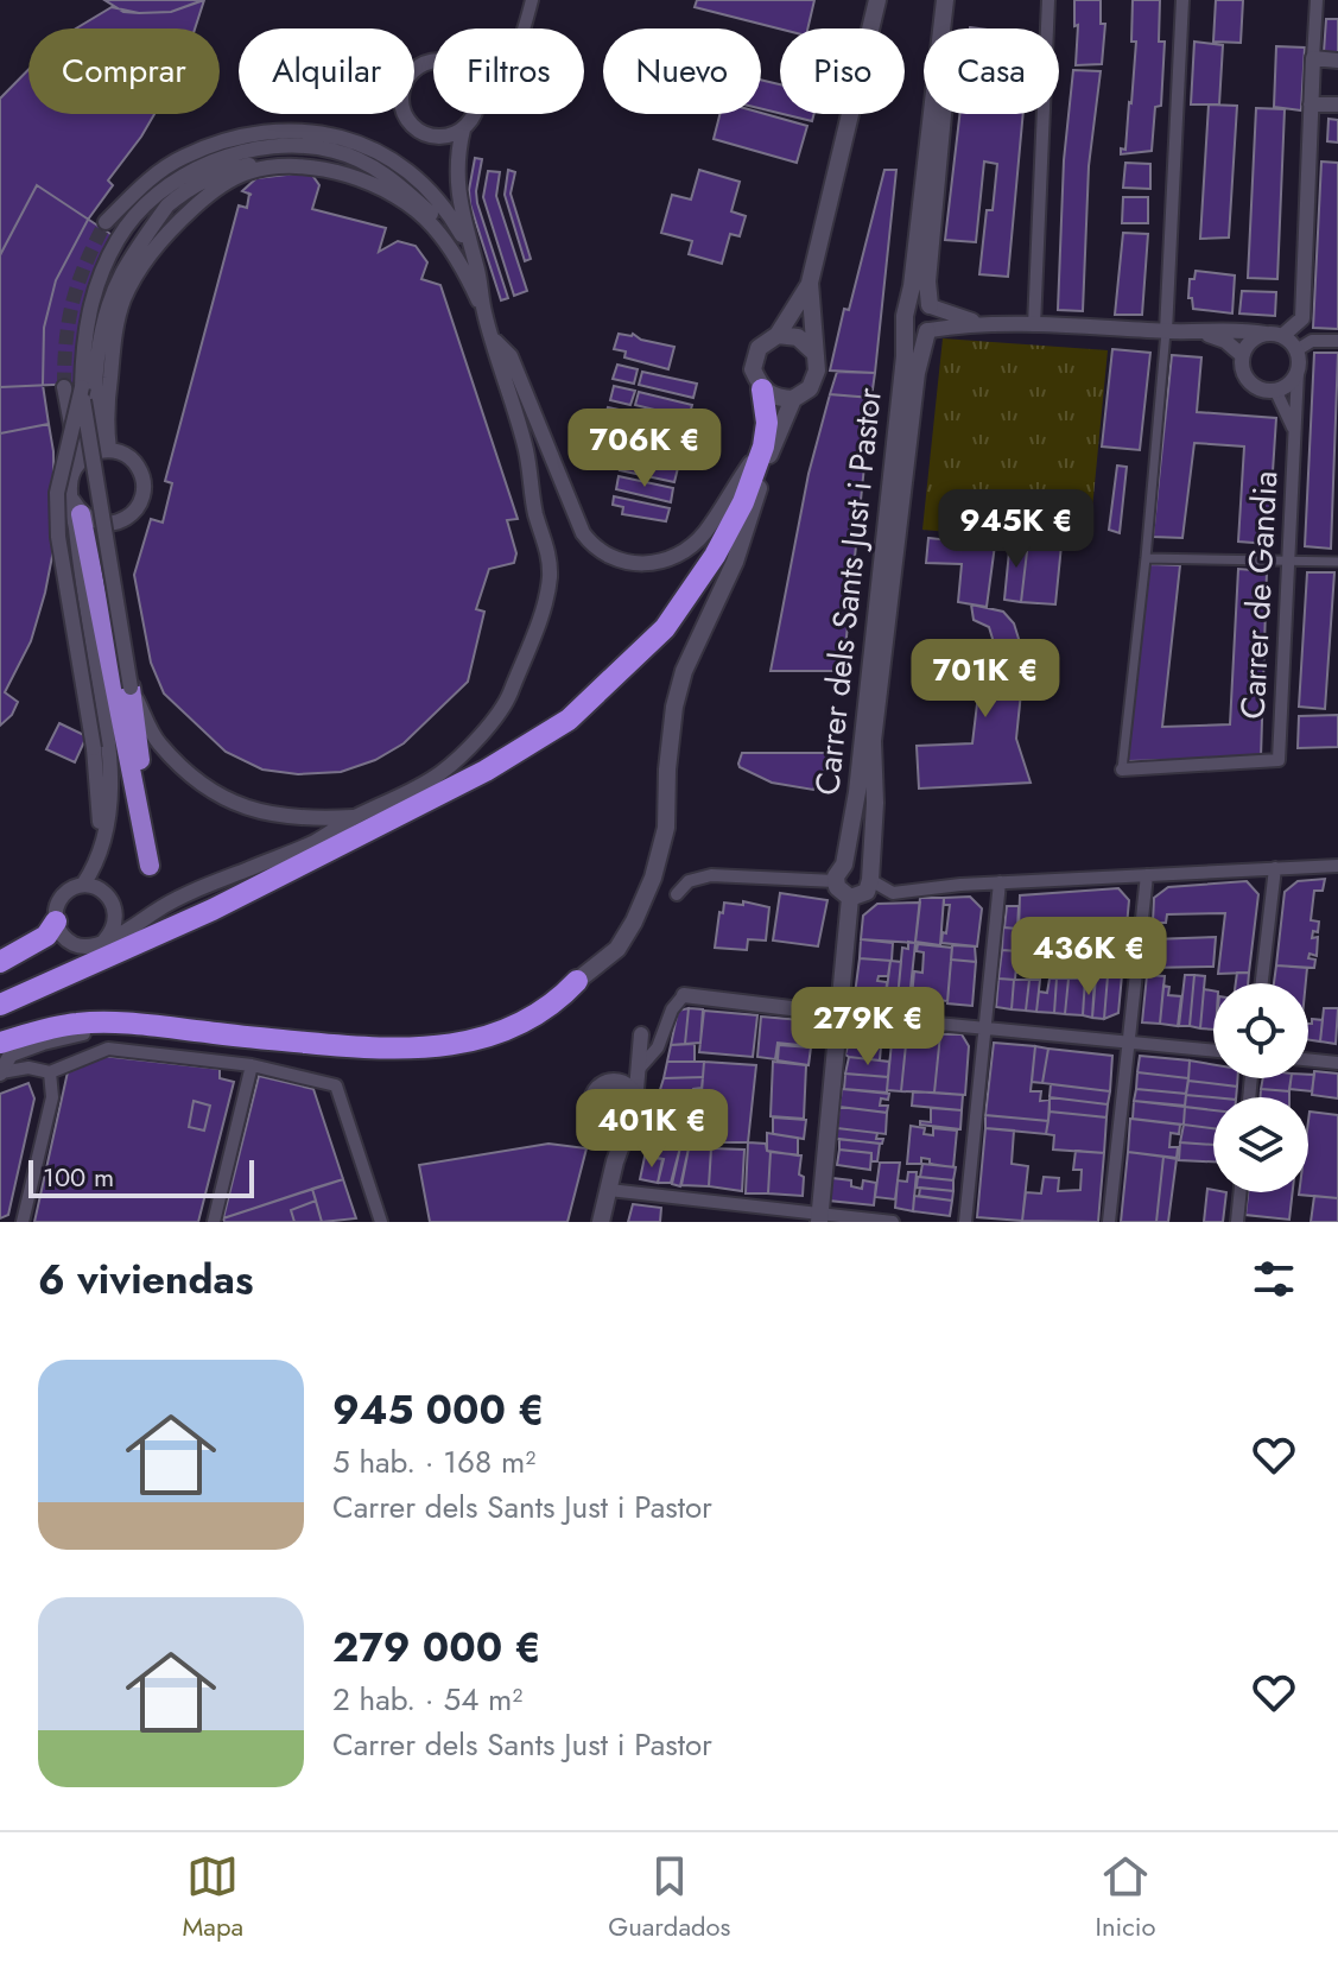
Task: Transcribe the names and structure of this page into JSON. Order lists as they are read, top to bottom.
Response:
{
  "streets": {
    "main road": ["Carrer dels Sants Just i Pastor"],
    "street": ["Carrer de Gandia"]
  },
  "scale_bar": "100 m",
  "page": {
    "chip": [
      "Comprar",
      "Alquilar",
      "Filtros",
      "Nuevo",
      "Piso",
      "Casa"
    ],
    "price": [
      "706K €",
      "945K €",
      "701K €",
      "436K €",
      "279K €",
      "401K €"
    ],
    "scale": "100 m",
    "heading": "6 viviendas",
    "list": [
      {
        "name": "945 000 €",
        "note": "5 hab. · 168 m² · Carrer dels Sants Just i Pastor"
      },
      {
        "name": "279 000 €",
        "note": "2 hab. · 54 m² · Carrer dels Sants Just i Pastor"
      }
    ],
    "tabs": ["Mapa", "Guardados", "Inicio"]
  }
}
